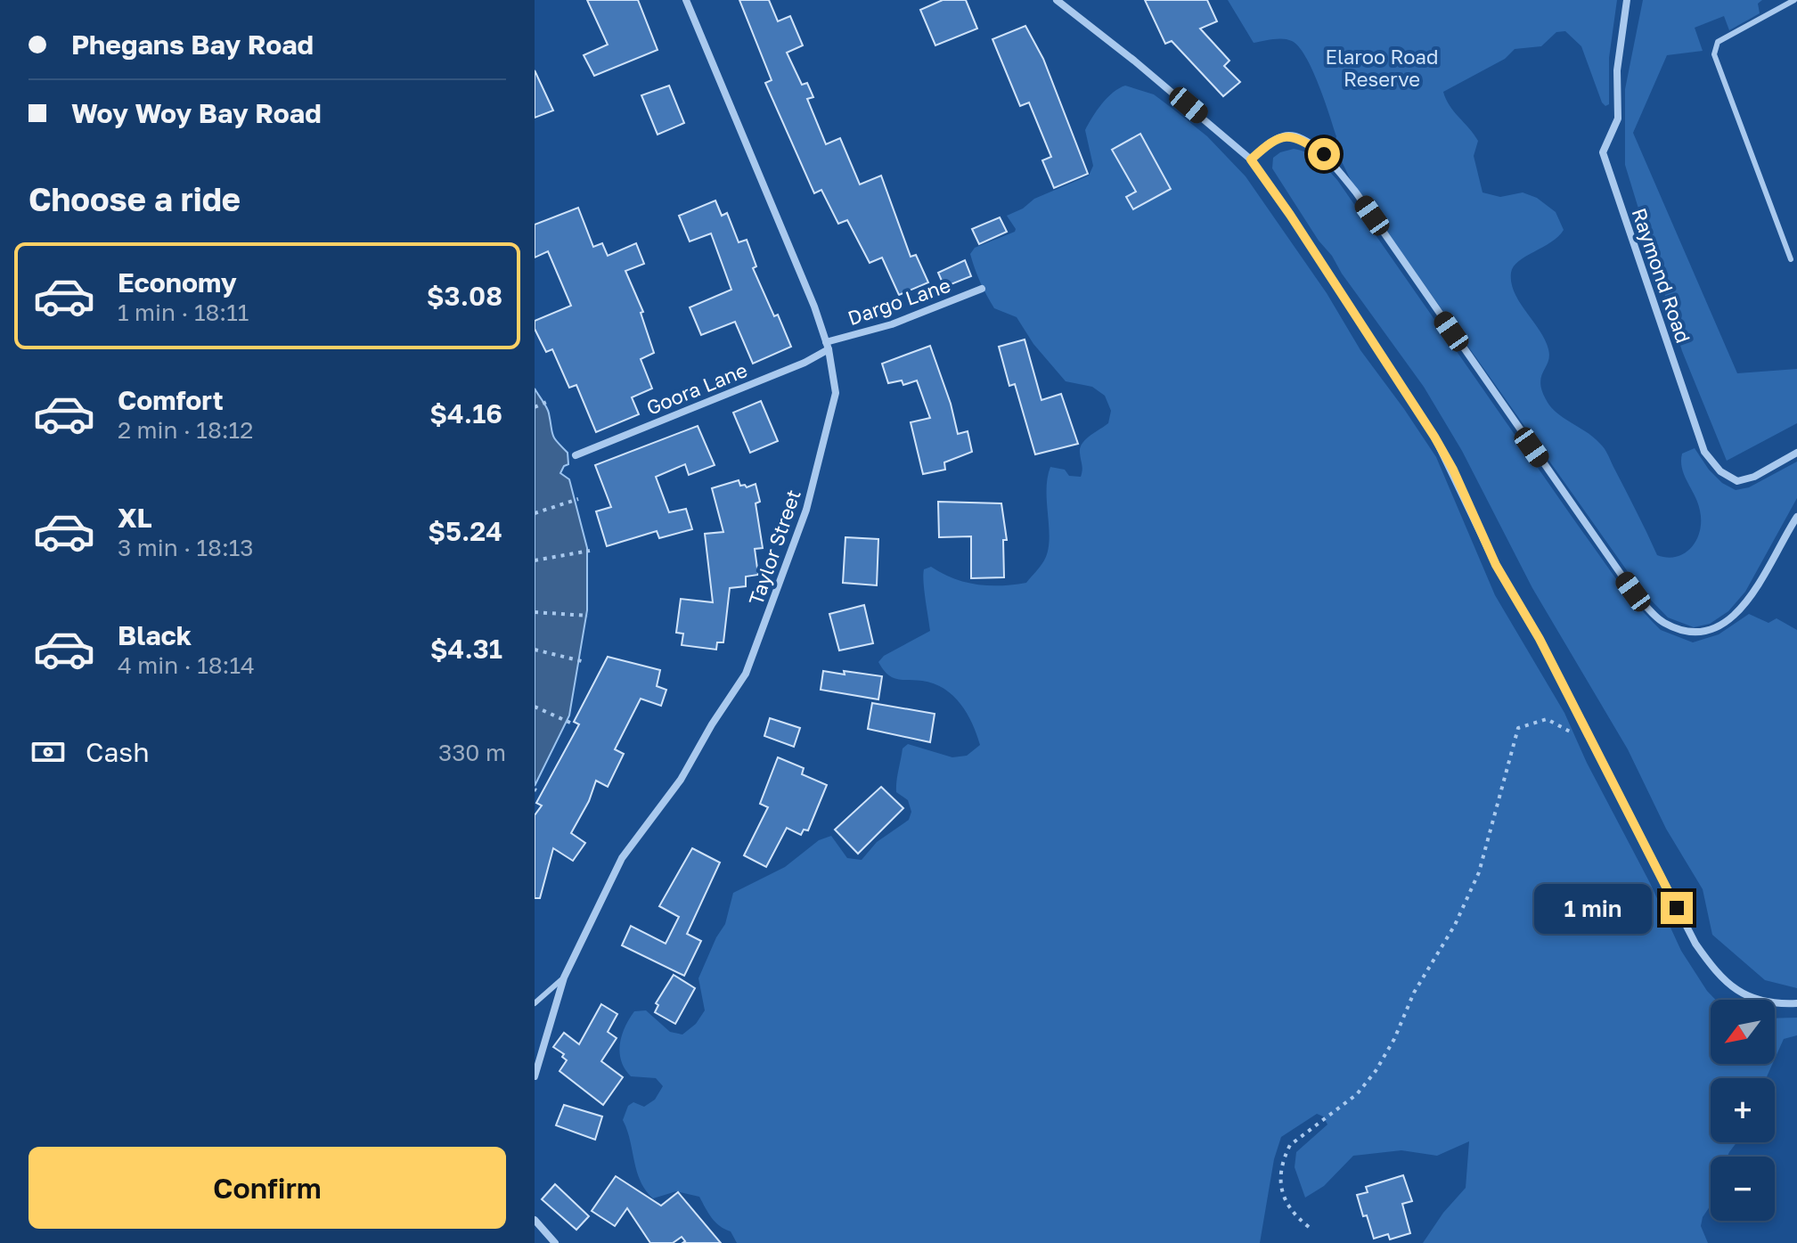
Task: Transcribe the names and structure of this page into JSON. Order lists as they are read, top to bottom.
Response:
{
  "streets": {
    "street": [
      "Raymond Road",
      "Dargo Lane",
      "Goora Lane",
      "Taylor Street"
    ]
  },
  "crossings": [
    ["Dargo Lane", "Goora Lane"],
    ["Dargo Lane", "Taylor Street"],
    ["Goora Lane", "Taylor Street"]
  ],
  "parks": ["Elaroo Road Reserve"],
  "north": "bottom left",
  "page": {
    "banner": ["Phegans Bay Road", "Woy Woy Bay Road"],
    "heading": "Choose a ride",
    "list": [
      {
        "name": "Economy",
        "note": "1 min · 18:11",
        "value": "$3.08"
      },
      {
        "name": "Comfort",
        "note": "2 min · 18:12",
        "value": "$4.16"
      },
      {
        "name": "XL",
        "note": "3 min · 18:13",
        "value": "$5.24"
      },
      {
        "name": "Black",
        "note": "4 min · 18:14",
        "value": "$4.31"
      }
    ],
    "pay": ["Cash", "330 m"],
    "bubble": "1 min",
    "map_buttons": ["+", "−"],
    "buttons": "Confirm"
  }
}
